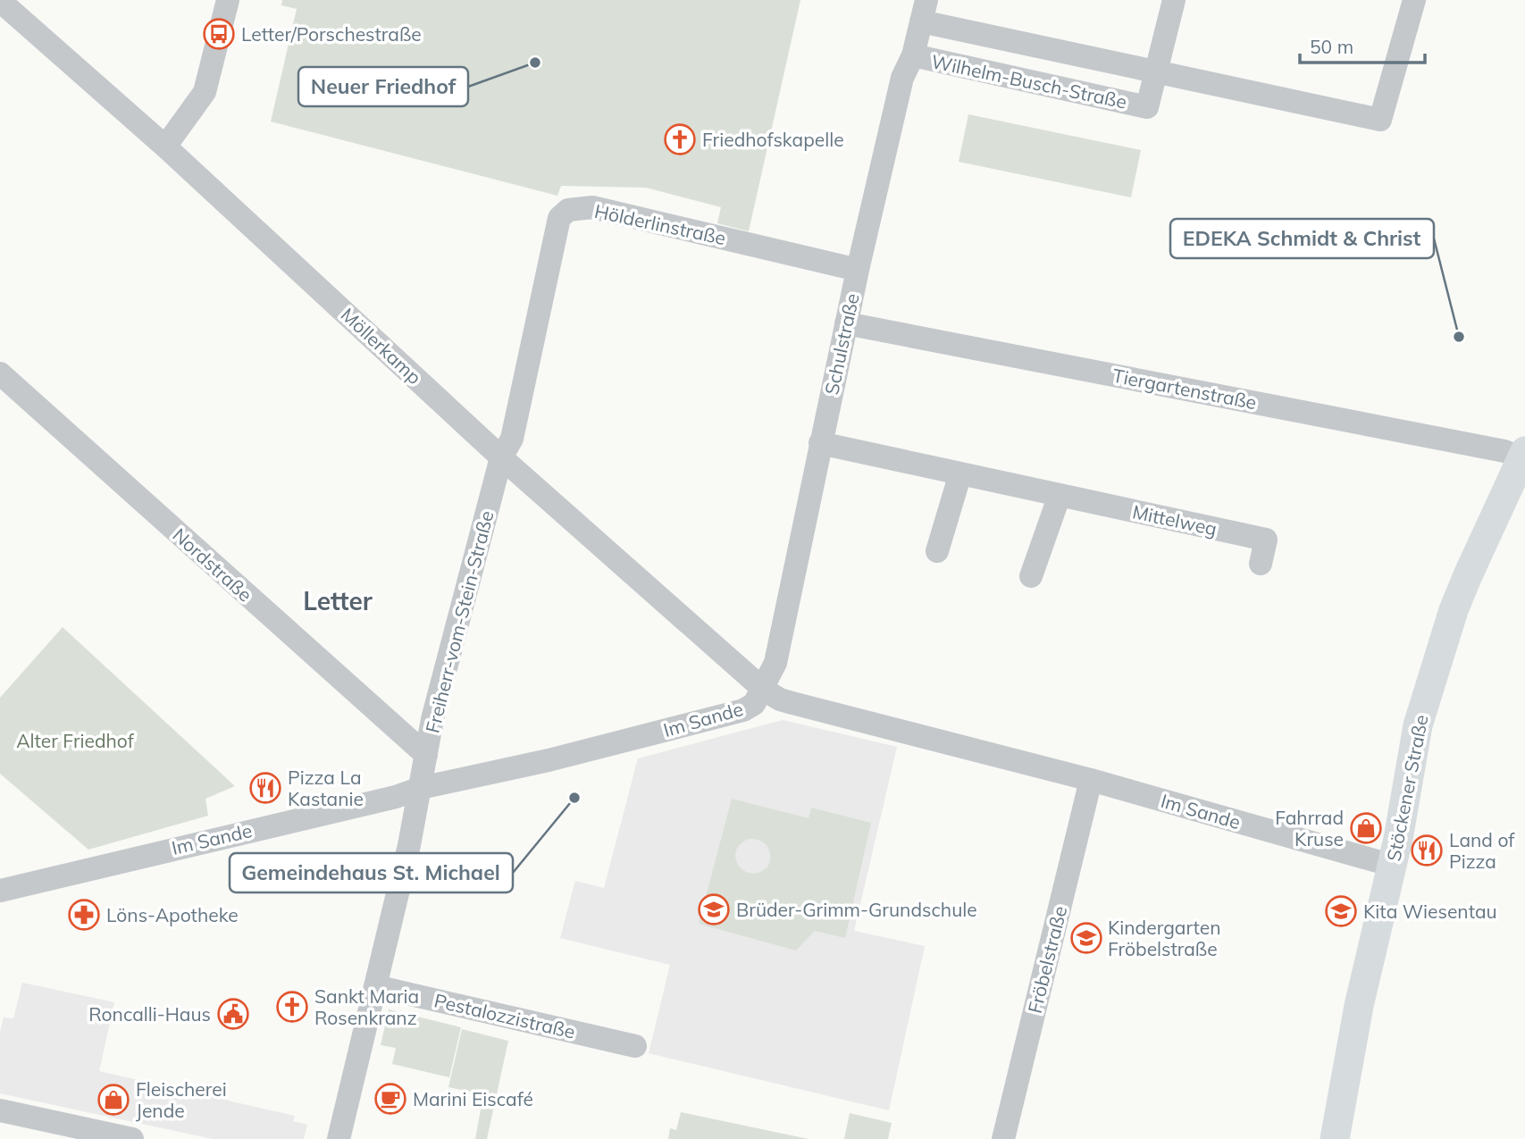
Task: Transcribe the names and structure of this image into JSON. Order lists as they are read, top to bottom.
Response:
{
  "streets": {
    "main road": ["Stöckener Straße"],
    "street": [
      "Wilhelm-Busch-Straße",
      "Hölderlinstraße",
      "Schulstraße",
      "Möllerkamp",
      "Tiergartenstraße",
      "Mittelweg",
      "Nordstraße",
      "Freiherr-vom-Stein-Straße",
      "Im Sande",
      "Fröbelstraße",
      "Pestalozzistraße"
    ]
  },
  "crossings": [
    ["Wilhelm-Busch-Straße", "Schulstraße"],
    ["Hölderlinstraße", "Schulstraße"],
    ["Hölderlinstraße", "Möllerkamp"],
    ["Hölderlinstraße", "Freiherr-vom-Stein-Straße"],
    ["Schulstraße", "Möllerkamp"],
    ["Schulstraße", "Tiergartenstraße"],
    ["Schulstraße", "Mittelweg"],
    ["Schulstraße", "Im Sande"],
    ["Möllerkamp", "Freiherr-vom-Stein-Straße"],
    ["Möllerkamp", "Im Sande"],
    ["Tiergartenstraße", "Stöckener Straße"],
    ["Nordstraße", "Freiherr-vom-Stein-Straße"],
    ["Freiherr-vom-Stein-Straße", "Im Sande"],
    ["Freiherr-vom-Stein-Straße", "Pestalozzistraße"],
    ["Im Sande", "Stöckener Straße"],
    ["Im Sande", "Fröbelstraße"]
  ],
  "districts": ["Letter"],
  "parks": ["Alter Friedhof"],
  "places": {
    "bus stop": ["Letter/Porschestraße"],
    "other": ["Neuer Friedhof", "EDEKA Schmidt & Christ", "Gemeindehaus St. Michael"],
    "church": ["Friedhofskapelle", "Sankt Maria Rosenkranz"],
    "restaurant": ["Pizza La Kastanie", "Land of Pizza"],
    "shop": ["Fahrrad Kruse", "Fleischerei Jende"],
    "school or university": ["Brüder-Grimm-Grundschule", "Kita Wiesentau", "Kindergarten Fröbelstraße"],
    "pharmacy": ["Löns-Apotheke"],
    "public building": ["Roncalli-Haus"],
    "cafe": ["Marini Eiscafé"]
  },
  "scale_bar": "50 m"
}
